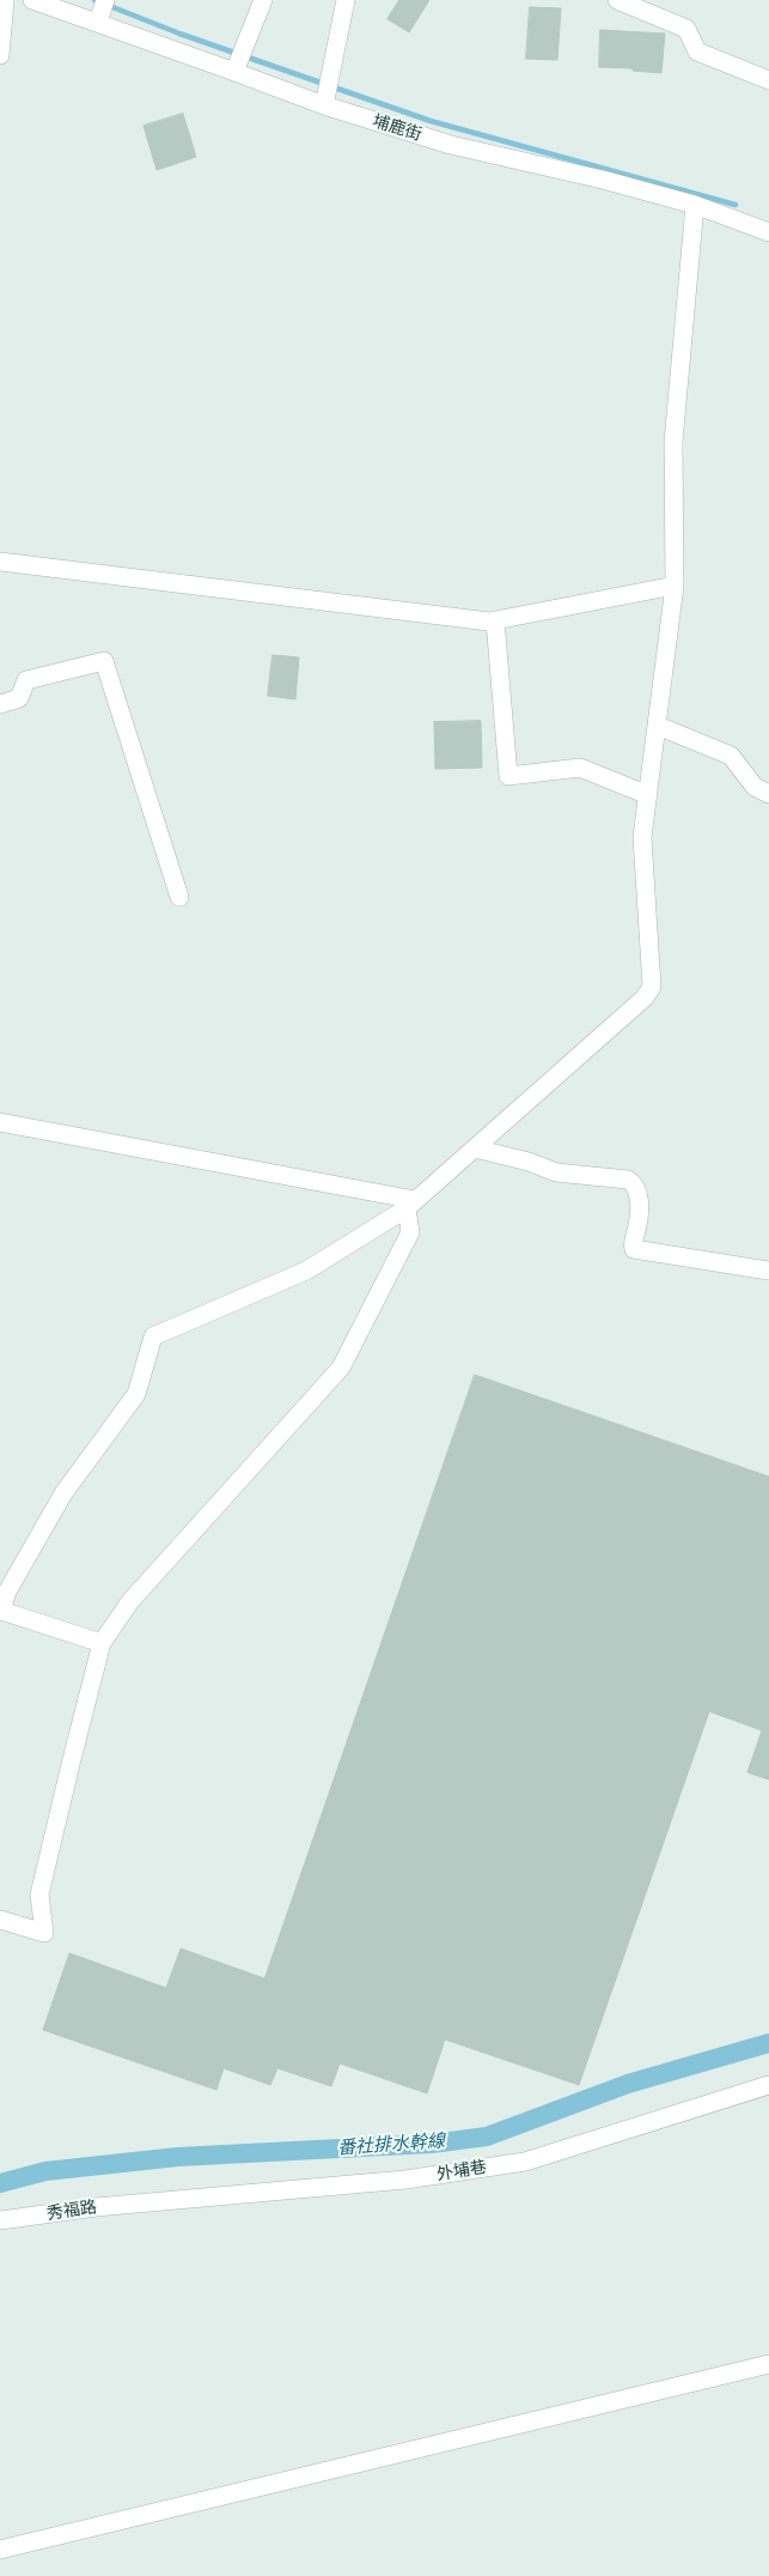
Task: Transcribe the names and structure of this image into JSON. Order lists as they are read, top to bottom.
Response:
{
  "streets": {
    "street": ["埔鹿街", "外埔巷", "秀福路"]
  },
  "crossings": [
    ["外埔巷", "秀福路"]
  ],
  "water": ["番社排水幹線"]
}
